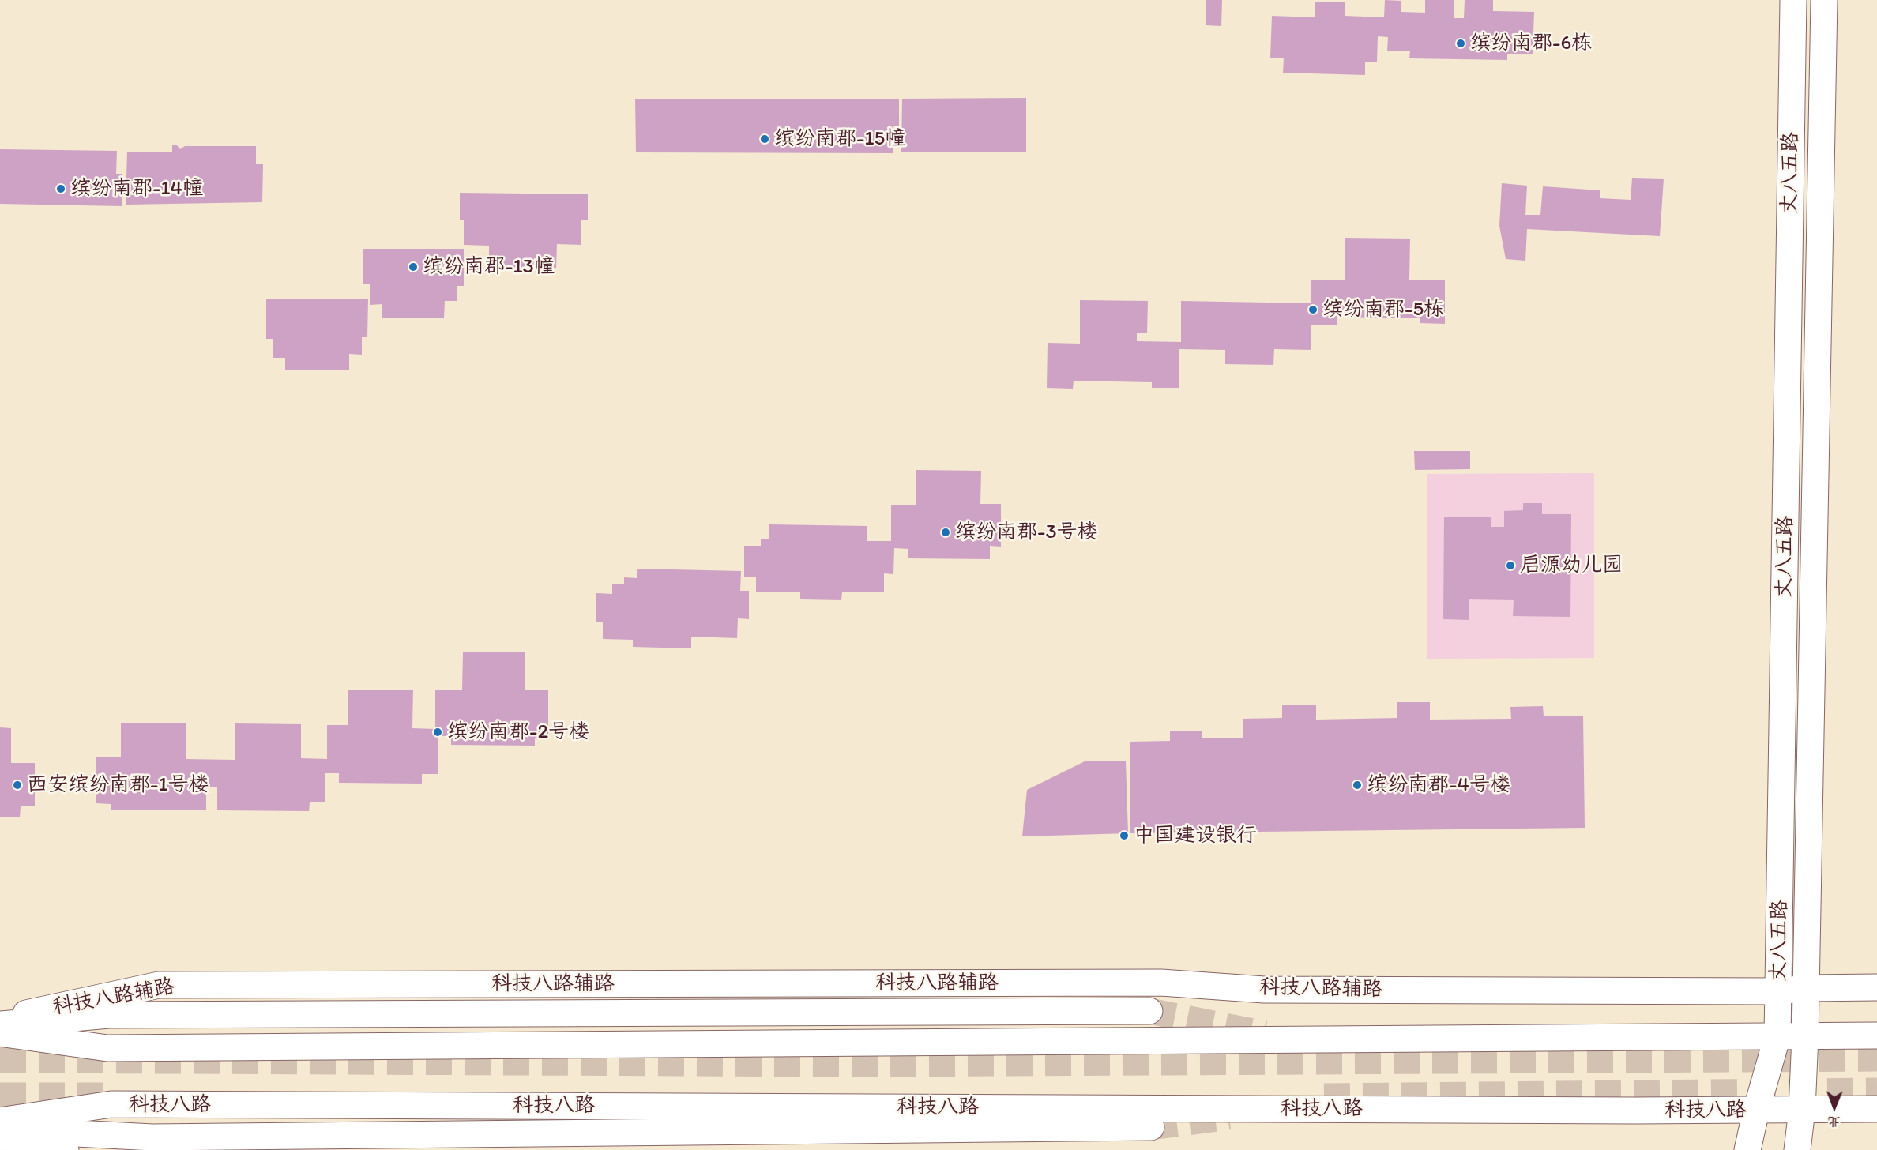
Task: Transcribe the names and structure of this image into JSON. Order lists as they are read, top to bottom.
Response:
{
  "streets": {
    "main road": ["丈八五路", "科技八路辅路", "科技八路"]
  },
  "crossings": [
    ["丈八五路", "科技八路辅路"],
    ["丈八五路", "科技八路"]
  ],
  "places": [
    "缤纷南郡-6栋",
    "缤纷南郡-15幢",
    "缤纷南郡-14幢",
    "缤纷南郡-13幢",
    "缤纷南郡-5栋",
    "缤纷南郡-3号楼",
    "启源幼儿园",
    "缤纷南郡-2号楼",
    "西安缤纷南郡-1号楼",
    "缤纷南郡-4号楼",
    "中国建设银行"
  ],
  "north": "bottom"
}
